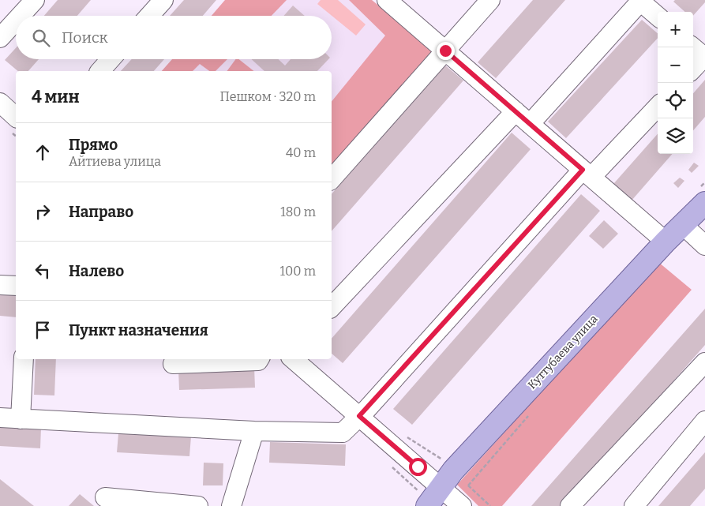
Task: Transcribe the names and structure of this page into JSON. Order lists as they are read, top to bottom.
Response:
{
  "streets": {
    "main road": ["Куттубаева улица"]
  },
  "page": {
    "map_buttons": ["+", "−"],
    "search": "Поиск",
    "heading": ["4 мин", "Пешком · 320 m"],
    "list": [
      ["Прямо", "Айтиева улица", "40 m"],
      ["Направо", "180 m"],
      ["Налево", "100 m"],
      "Пункт назначения"
    ]
  }
}
